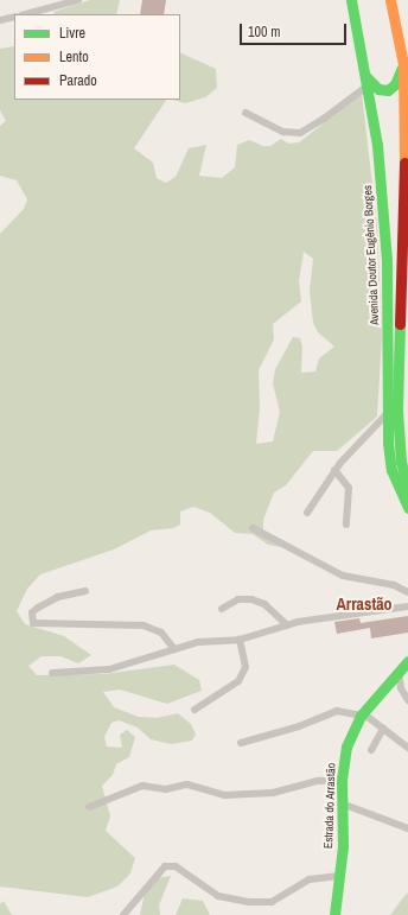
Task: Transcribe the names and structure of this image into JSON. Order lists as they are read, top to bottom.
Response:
{
  "streets": {
    "main road": ["Avenida Doutor Eugênio Borges", "Estrada do Arrastão"]
  },
  "districts": ["Arrastão"],
  "legend": ["Livre", "Lento", "Parado"],
  "scale_bar": "100 m"
}
